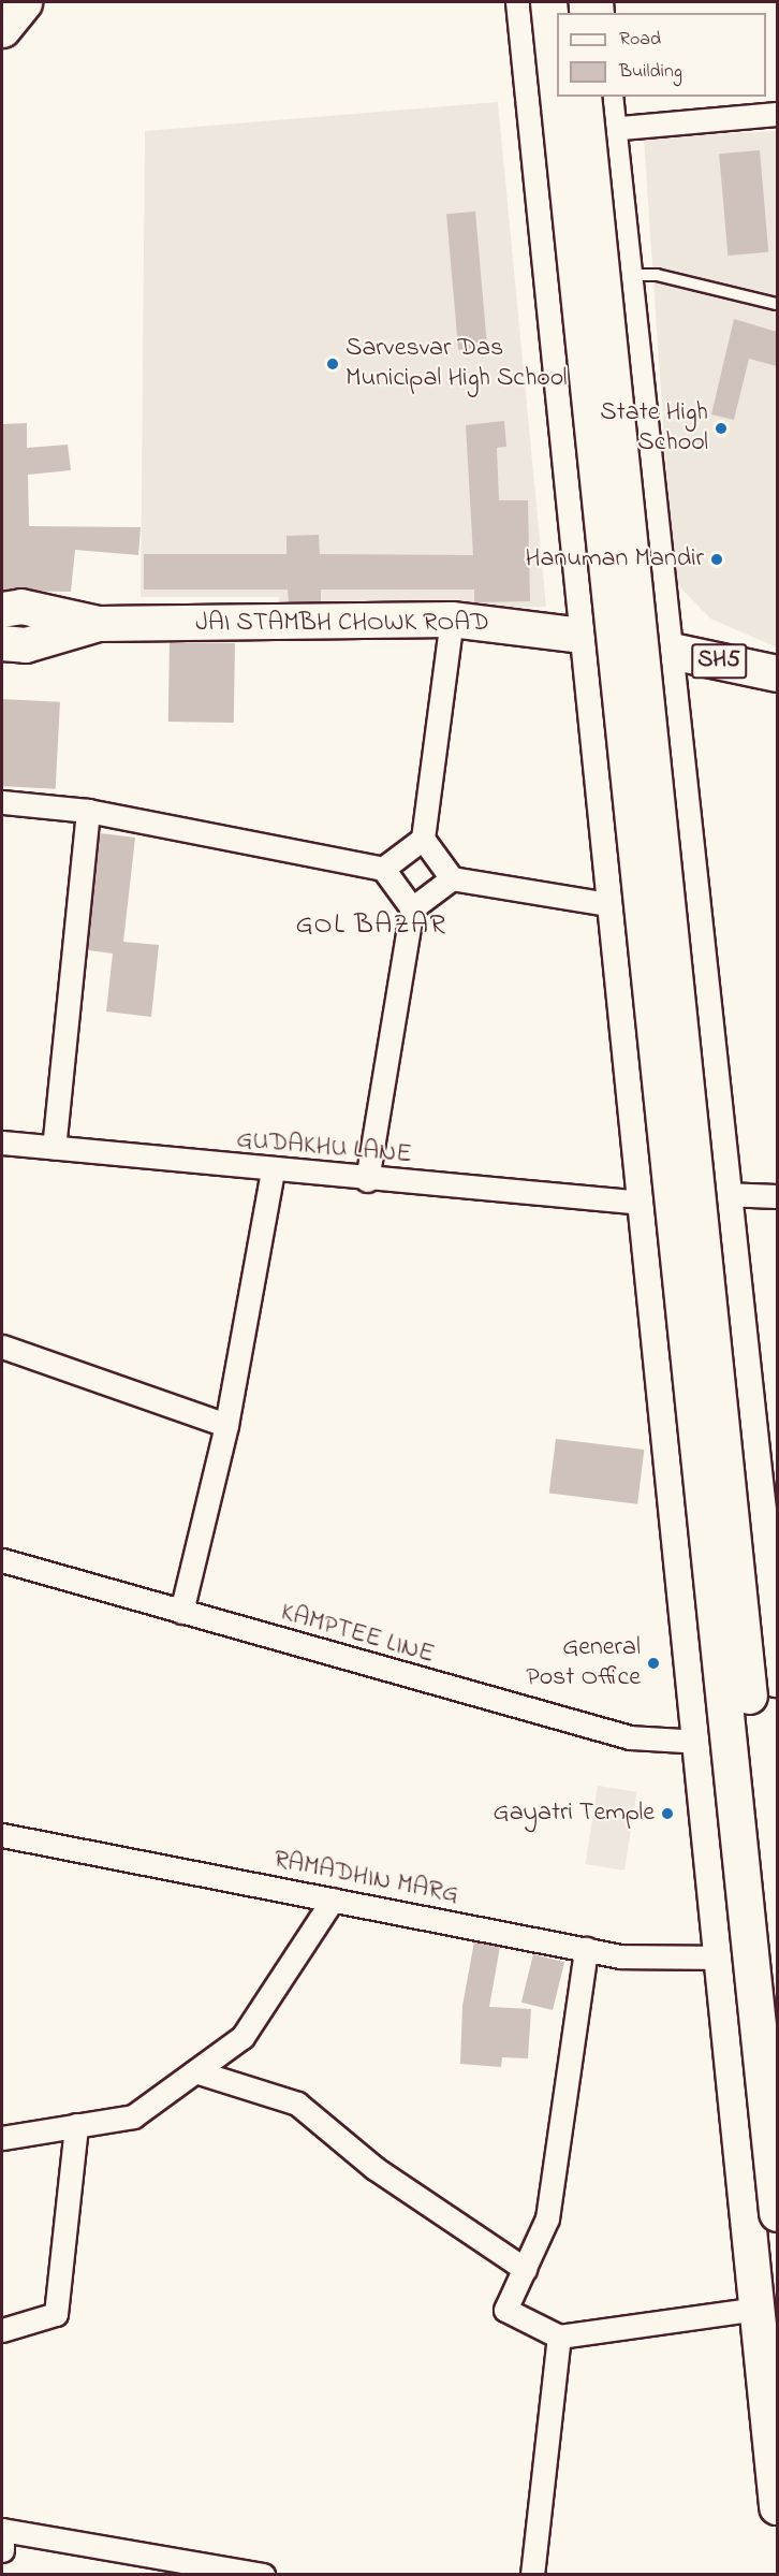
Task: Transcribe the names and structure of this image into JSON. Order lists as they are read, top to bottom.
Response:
{
  "streets": {
    "main road": ["SH5"],
    "street": [
      "JAI STAMBH CHOWK ROAD",
      "GUDAKHU LANE",
      "KAMPTEE LINE",
      "RAMADHIN MARG"
    ]
  },
  "crossings": [
    ["JAI STAMBH CHOWK ROAD", "SH5"]
  ],
  "districts": ["GOL BAZAR"],
  "places": [
    "Sarvesvar Das Municipal High School",
    "State High School",
    "Hanuman Mandir",
    "General Post Office",
    "Gayatri Temple"
  ],
  "legend": ["Road", "Building"]
}
